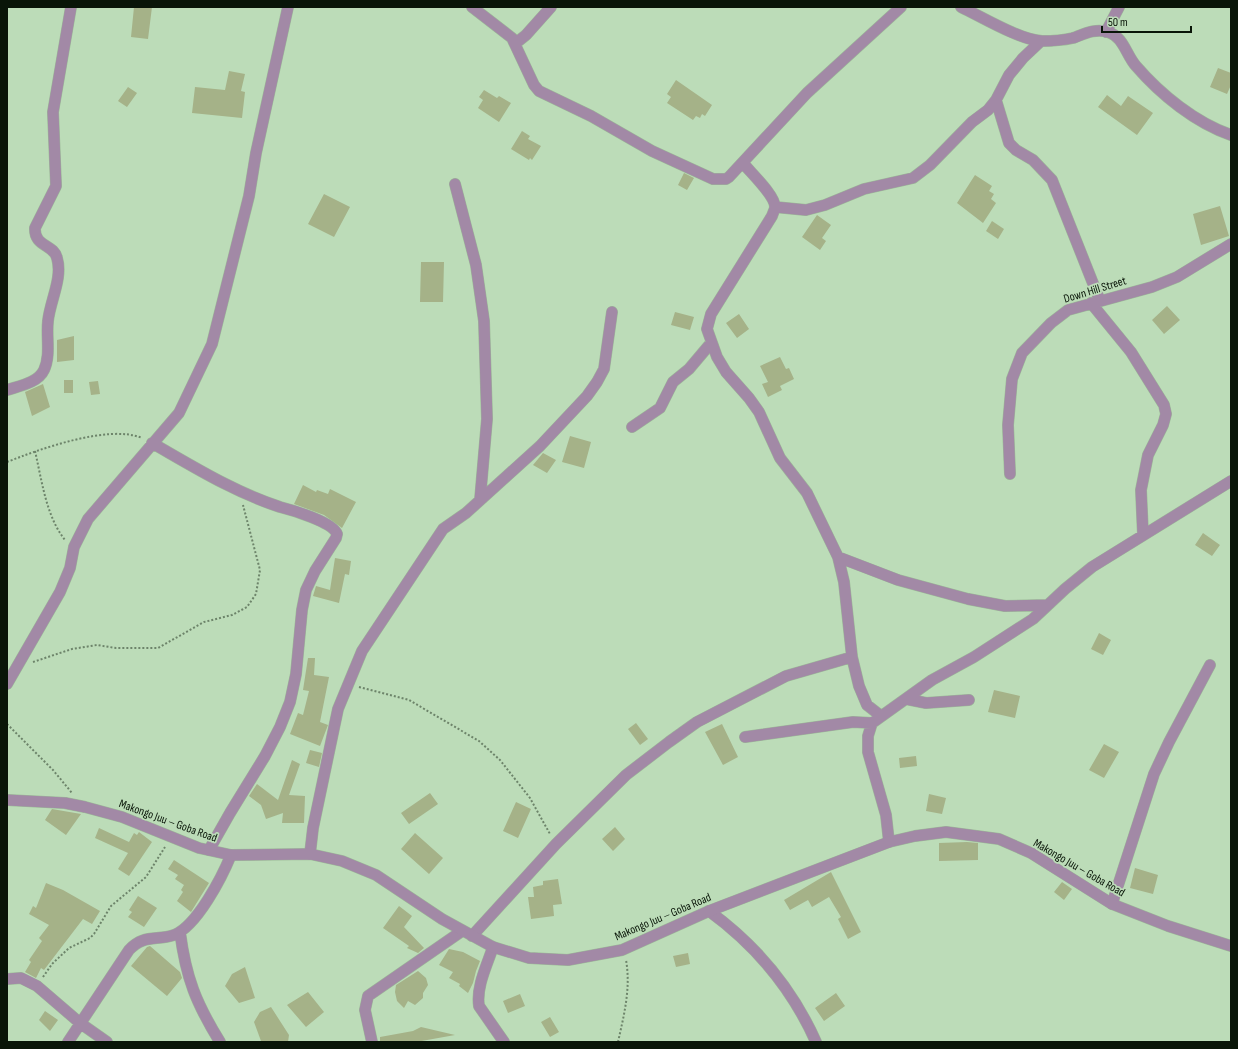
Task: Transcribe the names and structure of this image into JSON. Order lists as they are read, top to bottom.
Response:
{
  "streets": {
    "street": ["Down Hill Street", "Makongo Juu – Goba Road"]
  },
  "scale_bar": "50 m"
}
